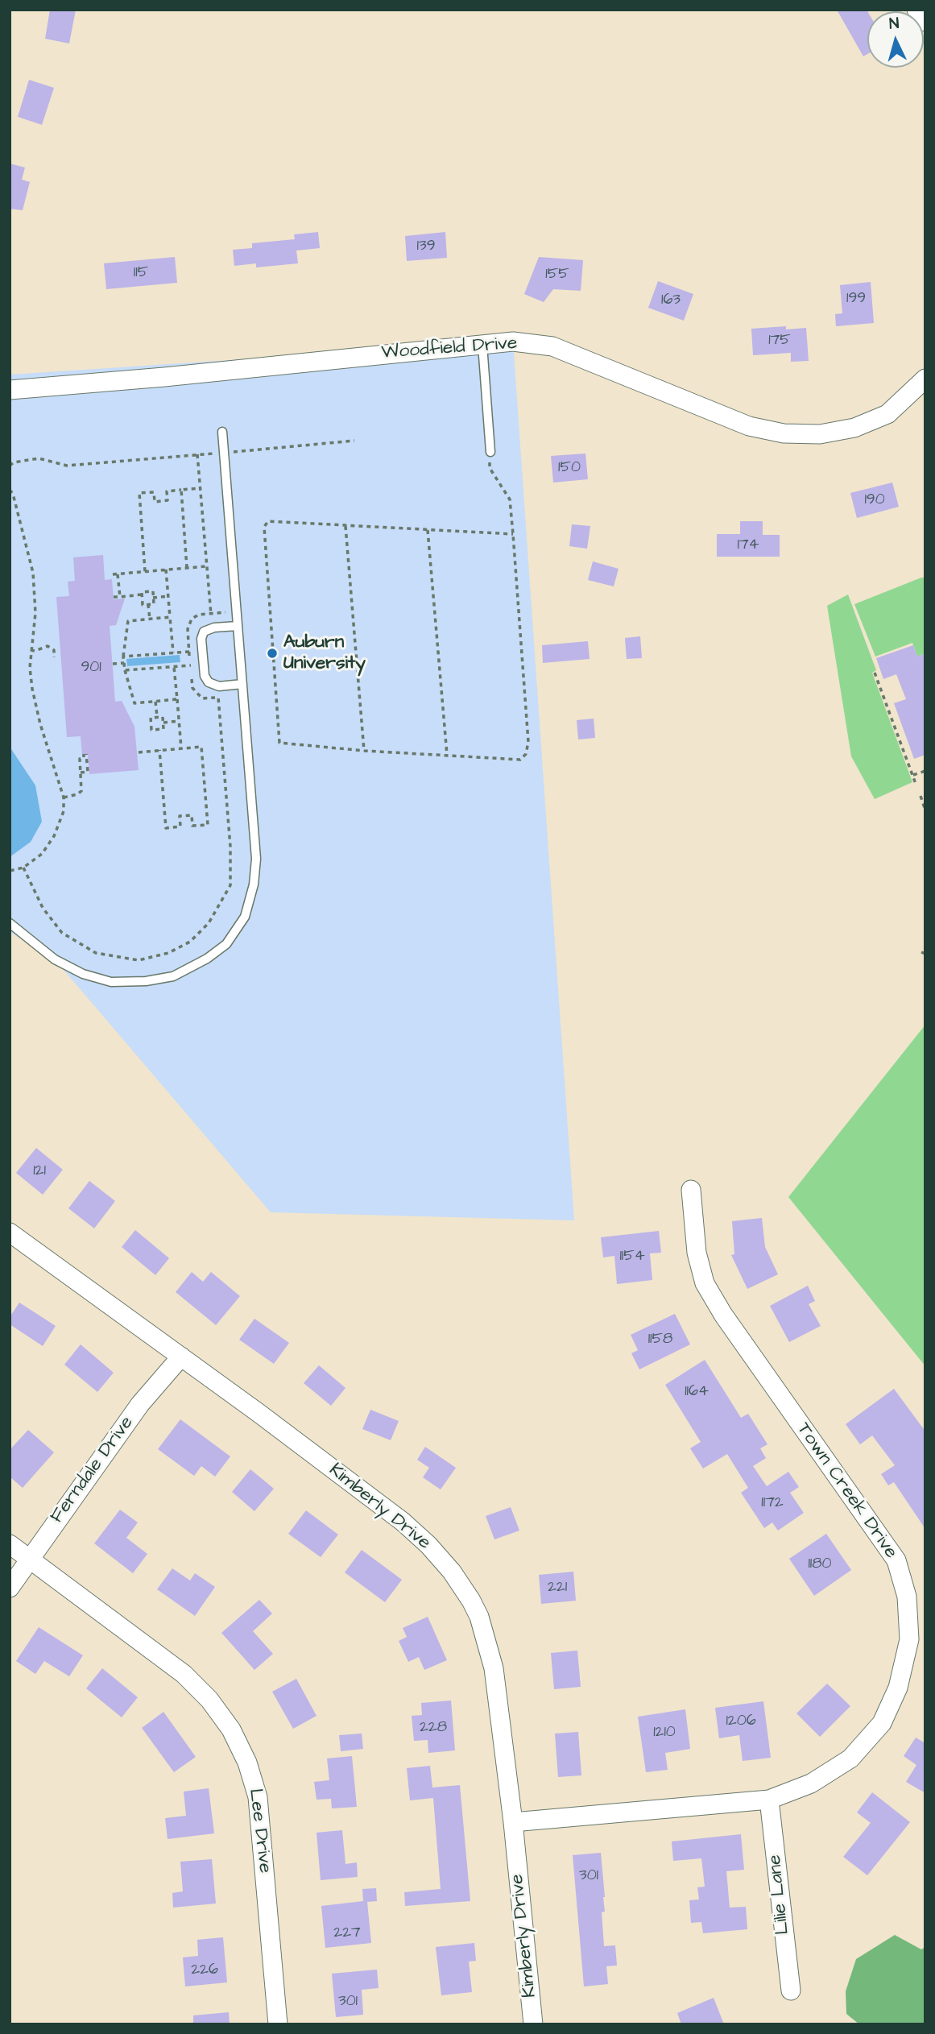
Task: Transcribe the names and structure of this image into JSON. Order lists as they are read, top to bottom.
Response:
{
  "streets": {
    "street": [
      "Woodfield Drive",
      "Ferndale Drive",
      "Town Creek Drive",
      "Kimberly Drive",
      "Lee Drive",
      "Lilie Lane"
    ]
  },
  "crossings": [
    ["Ferndale Drive", "Kimberly Drive"],
    ["Ferndale Drive", "Lee Drive"],
    ["Town Creek Drive", "Kimberly Drive"],
    ["Town Creek Drive", "Lilie Lane"]
  ],
  "places": ["Auburn University"],
  "house_numbers": [
    "139",
    "115",
    "155",
    "199",
    "163",
    "175",
    "150",
    "190",
    "174",
    "901",
    "121",
    "1154",
    "1158",
    "1164",
    "1172",
    "1180",
    "221",
    "1206",
    "228",
    "1210",
    "301",
    "227",
    "226",
    "301"
  ],
  "north": "top"
}
